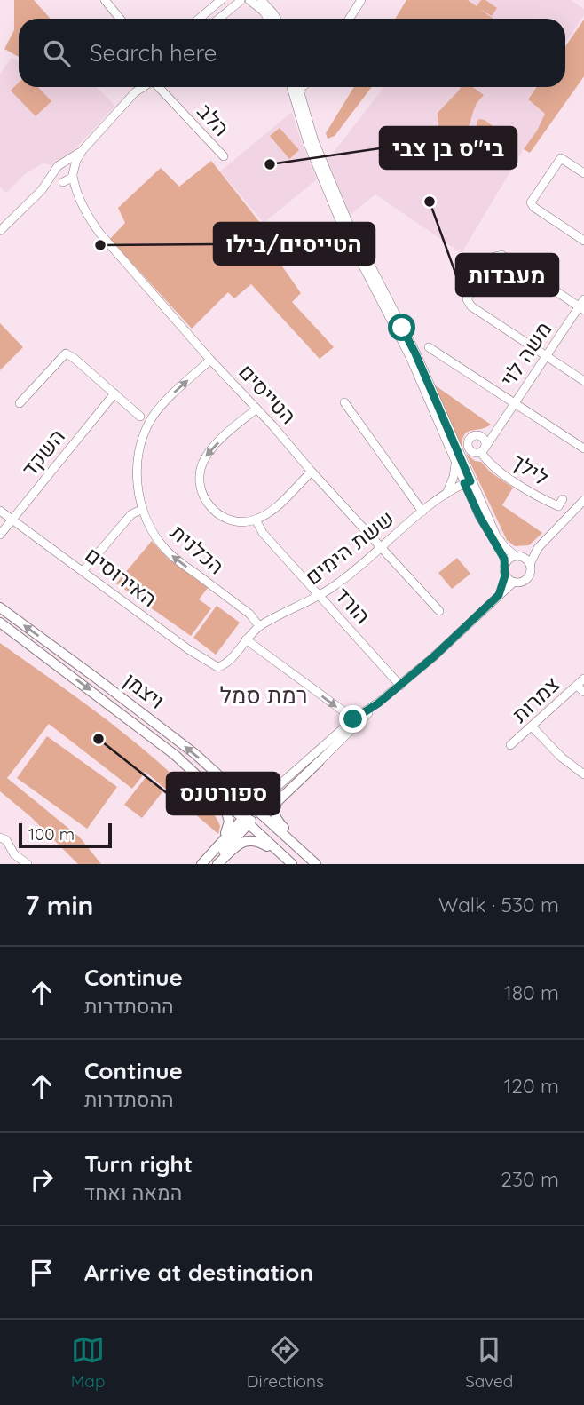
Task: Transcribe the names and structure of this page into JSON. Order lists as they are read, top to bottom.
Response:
{
  "streets": {
    "main road": ["ויצמן"],
    "street": [
      "הלב",
      "משה לוי",
      "הטייסים",
      "השקד",
      "לילך",
      "ששת הימים",
      "הכלנית",
      "האירוסים",
      "הורד",
      "צמרות"
    ]
  },
  "crossings": [
    ["משה לוי", "לילך"],
    ["הטייסים", "ששת הימים"],
    ["הטייסים", "הכלנית"],
    ["הטייסים", "הורד"],
    ["השקד", "האירוסים"],
    ["ששת הימים", "הכלנית"],
    ["ששת הימים", "האירוסים"],
    ["ששת הימים", "הורד"]
  ],
  "districts": ["רמת סמל"],
  "places": [
    "בי\"ס בן צבי",
    "מעבדות",
    "הטייסים/בילו",
    "ספורטנס"
  ],
  "scale_bar": "100 m",
  "page": {
    "search": "Search here",
    "scale": "100 m",
    "heading": ["7 min", "Walk · 530 m"],
    "list": [
      ["Continue", "ההסתדרות", "180 m"],
      ["Continue", "ההסתדרות", "120 m"],
      ["Turn right", "המאה ואחד", "230 m"],
      "Arrive at destination"
    ],
    "nav": ["Map", "Directions", "Saved"]
  }
}
